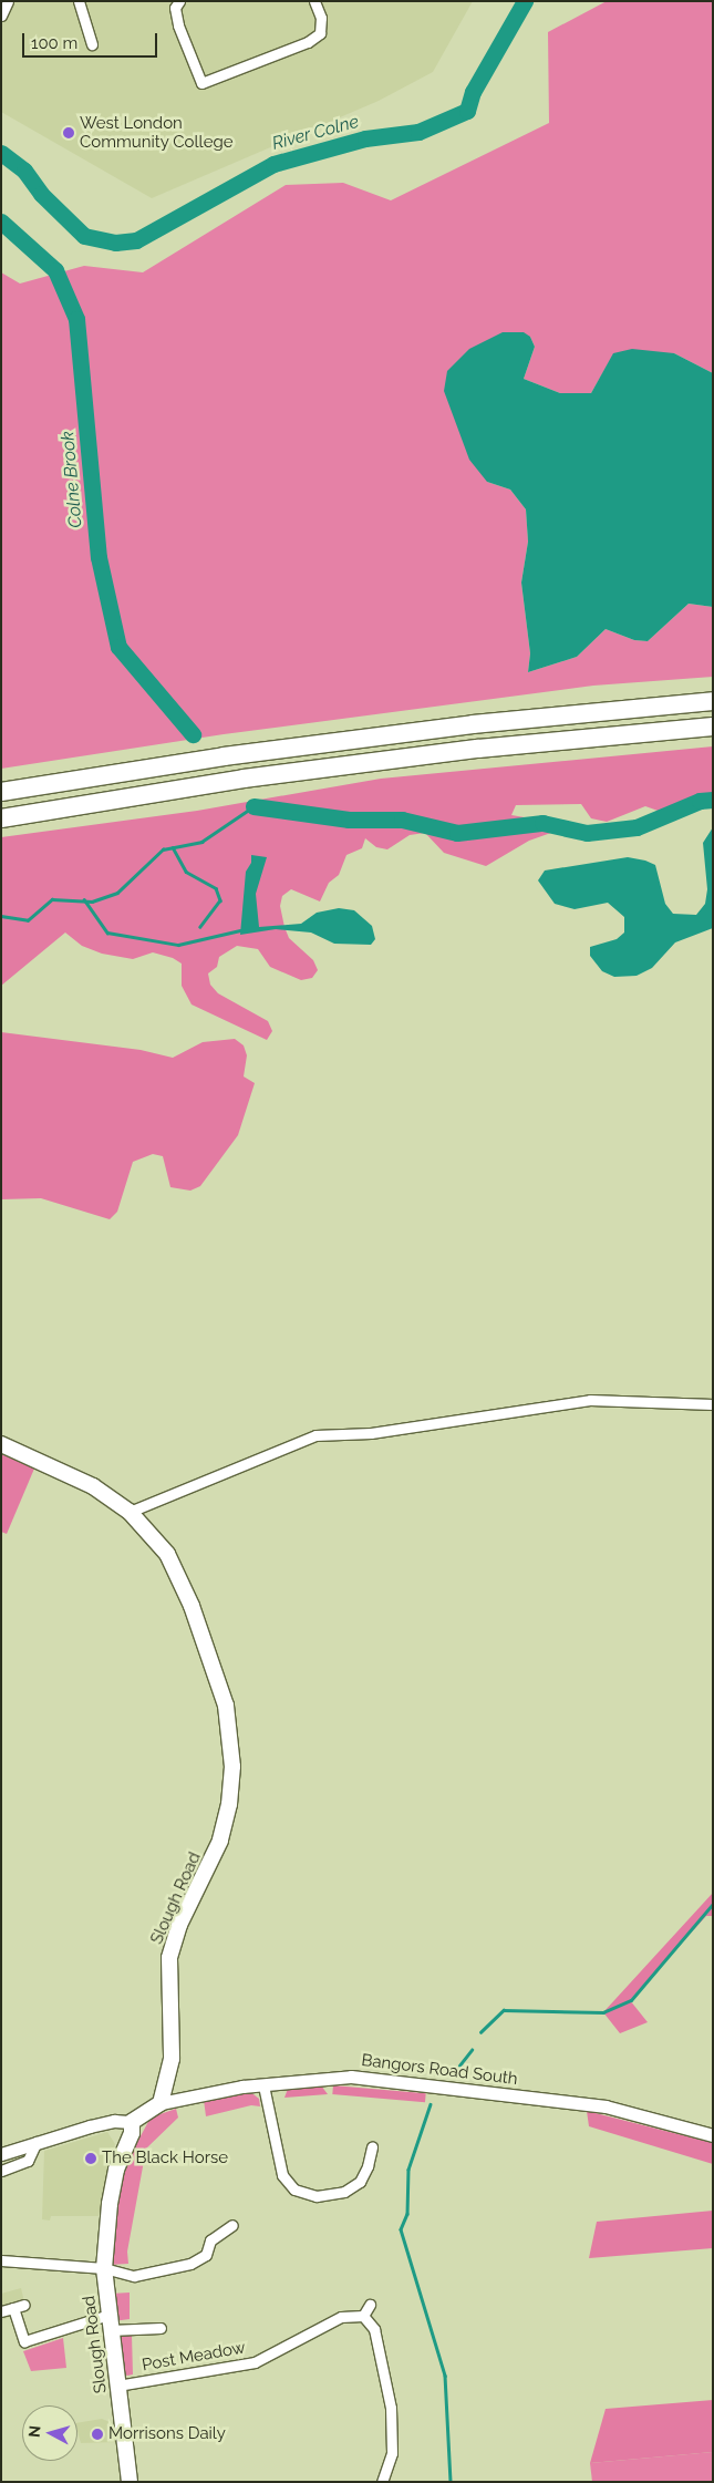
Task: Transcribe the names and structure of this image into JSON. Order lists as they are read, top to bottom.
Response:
{
  "streets": {
    "main road": ["Slough Road"],
    "street": ["Bangors Road South", "Post Meadow"]
  },
  "crossings": [
    ["Slough Road", "Bangors Road South"],
    ["Slough Road", "Post Meadow"]
  ],
  "water": ["River Colne", "Colne Brook"],
  "places": ["West London Community College", "The Black Horse", "Morrisons Daily"],
  "scale_bar": "100 m",
  "north": "left"
}
